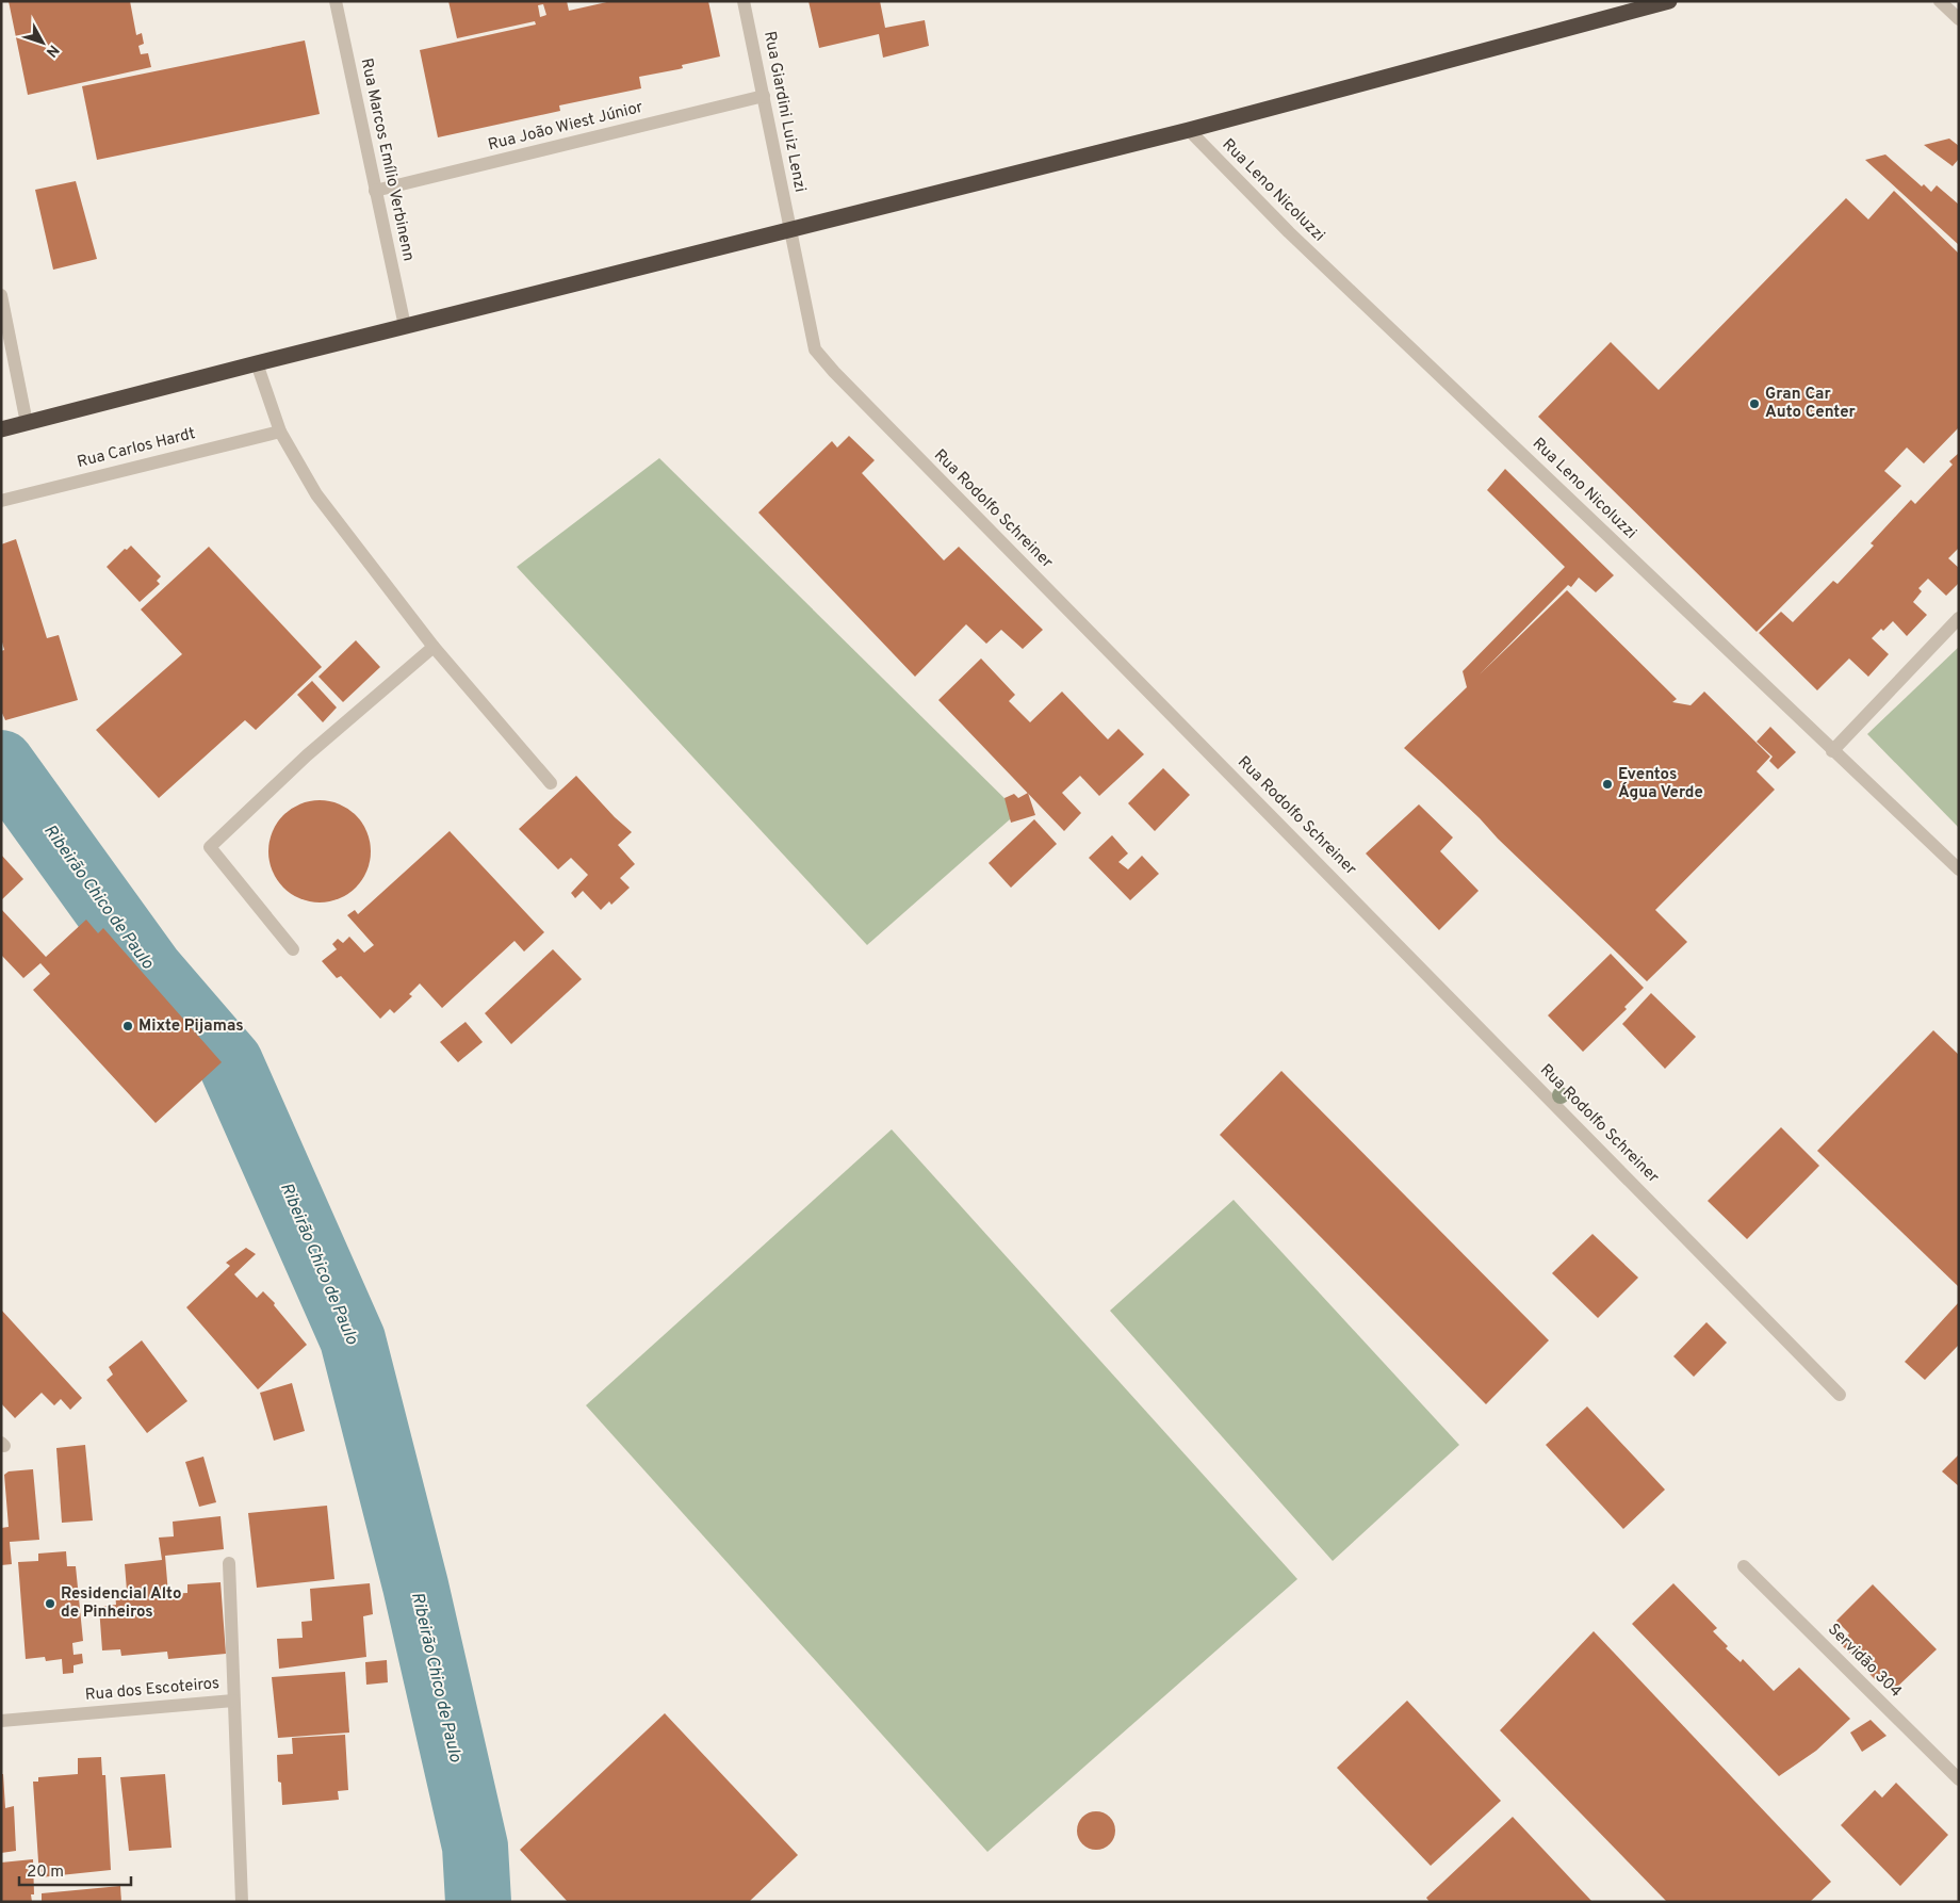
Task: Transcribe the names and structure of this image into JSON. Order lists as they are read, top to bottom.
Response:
{
  "streets": {
    "street": [
      "Rua Giardini Luiz Lenzi",
      "Rua João Wiest Júnior",
      "Rua Marcos Emílio Verbinenn",
      "Rua Leno Nicoluzzi",
      "Rua Carlos Hardt",
      "Rua Rodolfo Schreiner",
      "Servidão 304",
      "Rua dos Escoteiros"
    ]
  },
  "crossings": [
    ["Rua Giardini Luiz Lenzi", "Rua João Wiest Júnior"],
    ["Rua Giardini Luiz Lenzi", "Rua Rodolfo Schreiner"],
    ["Rua João Wiest Júnior", "Rua Marcos Emílio Verbinenn"]
  ],
  "water": ["Ribeirão Chico de Paulo"],
  "places": [
    "Gran Car Auto Center",
    "Eventos Água Verde",
    "Mixte Pijamas",
    "Residencial Alto de Pinheiros"
  ],
  "scale_bar": "20 m",
  "north": "bottom right"
}
